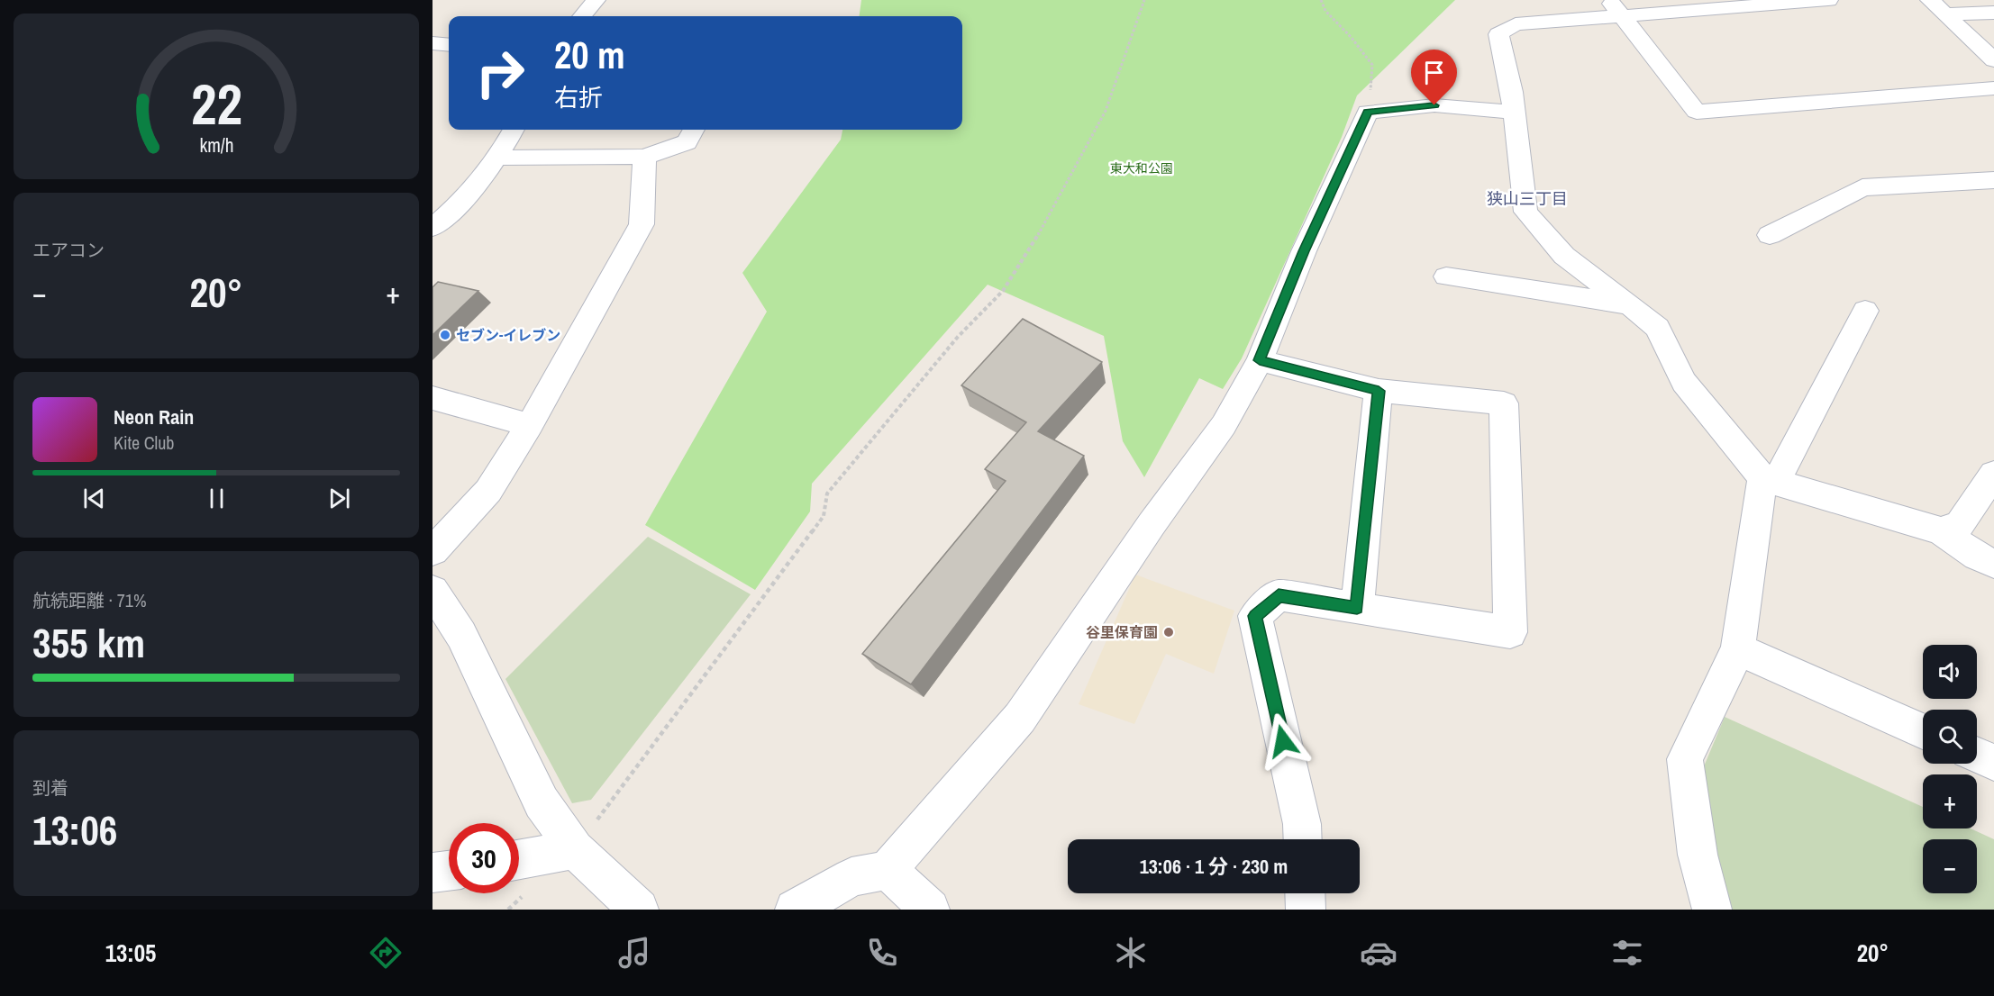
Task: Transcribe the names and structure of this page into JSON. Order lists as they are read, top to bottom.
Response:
{
  "districts": ["狭山三丁目"],
  "parks": ["東大和公園"],
  "places": ["セブン-イレブン", "谷里保育園"],
  "page": {
    "turn": ["20 m", "右折"],
    "tile": [
      "エアコン",
      ["航続距離 · 71%", "355 km"],
      ["到着", "13:06"]
    ],
    "heat": ["−", "20°", "+"],
    "song": ["Neon Rain", "Kite Club"],
    "map_buttons": ["+", "−"],
    "limit": "30",
    "trip": "13:06 · 1 分 · 230 m",
    "tabs": ["13:05", "20°"],
    "gauge": ["22", "km/h"]
  }
}
